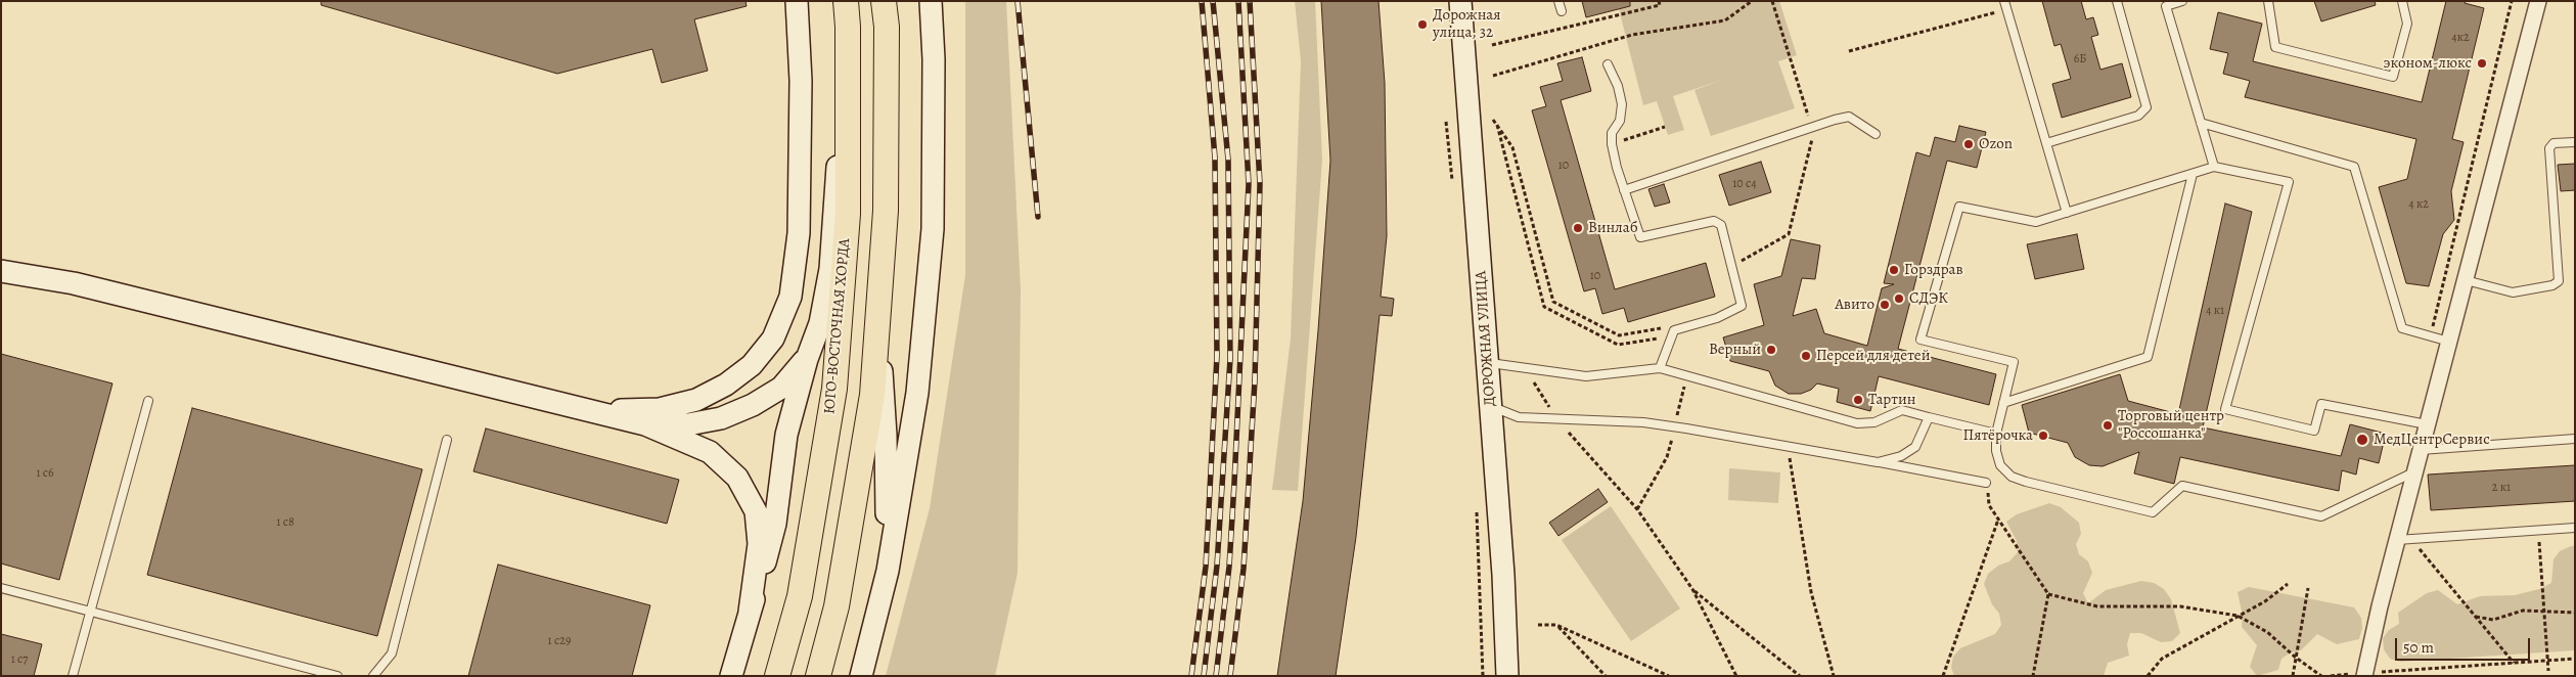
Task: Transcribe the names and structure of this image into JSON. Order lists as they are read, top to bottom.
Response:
{
  "streets": {
    "main road": ["ЮГО-ВОСТОЧНАЯ ХОРДА"],
    "street": ["ДОРОЖНАЯ УЛИЦА"]
  },
  "places": [
    "Дорожная улица, 32",
    "эконом-люкс",
    "Ozon",
    "Винлаб",
    "Горздрав",
    "СДЭК",
    "Авито",
    "Верный",
    "Персей для детей",
    "Тартин",
    "Торговый центр \"Россошанка\"",
    "Пятёрочка",
    "МедЦентрСервис"
  ],
  "house_numbers": [
    "4к2",
    "6Б",
    "10",
    "10 с4",
    "4 к2",
    "10",
    "4 к1",
    "1 с6",
    "2 к1",
    "1 с8",
    "1 с29",
    "1 с7"
  ],
  "scale_bar": "50 m"
}
